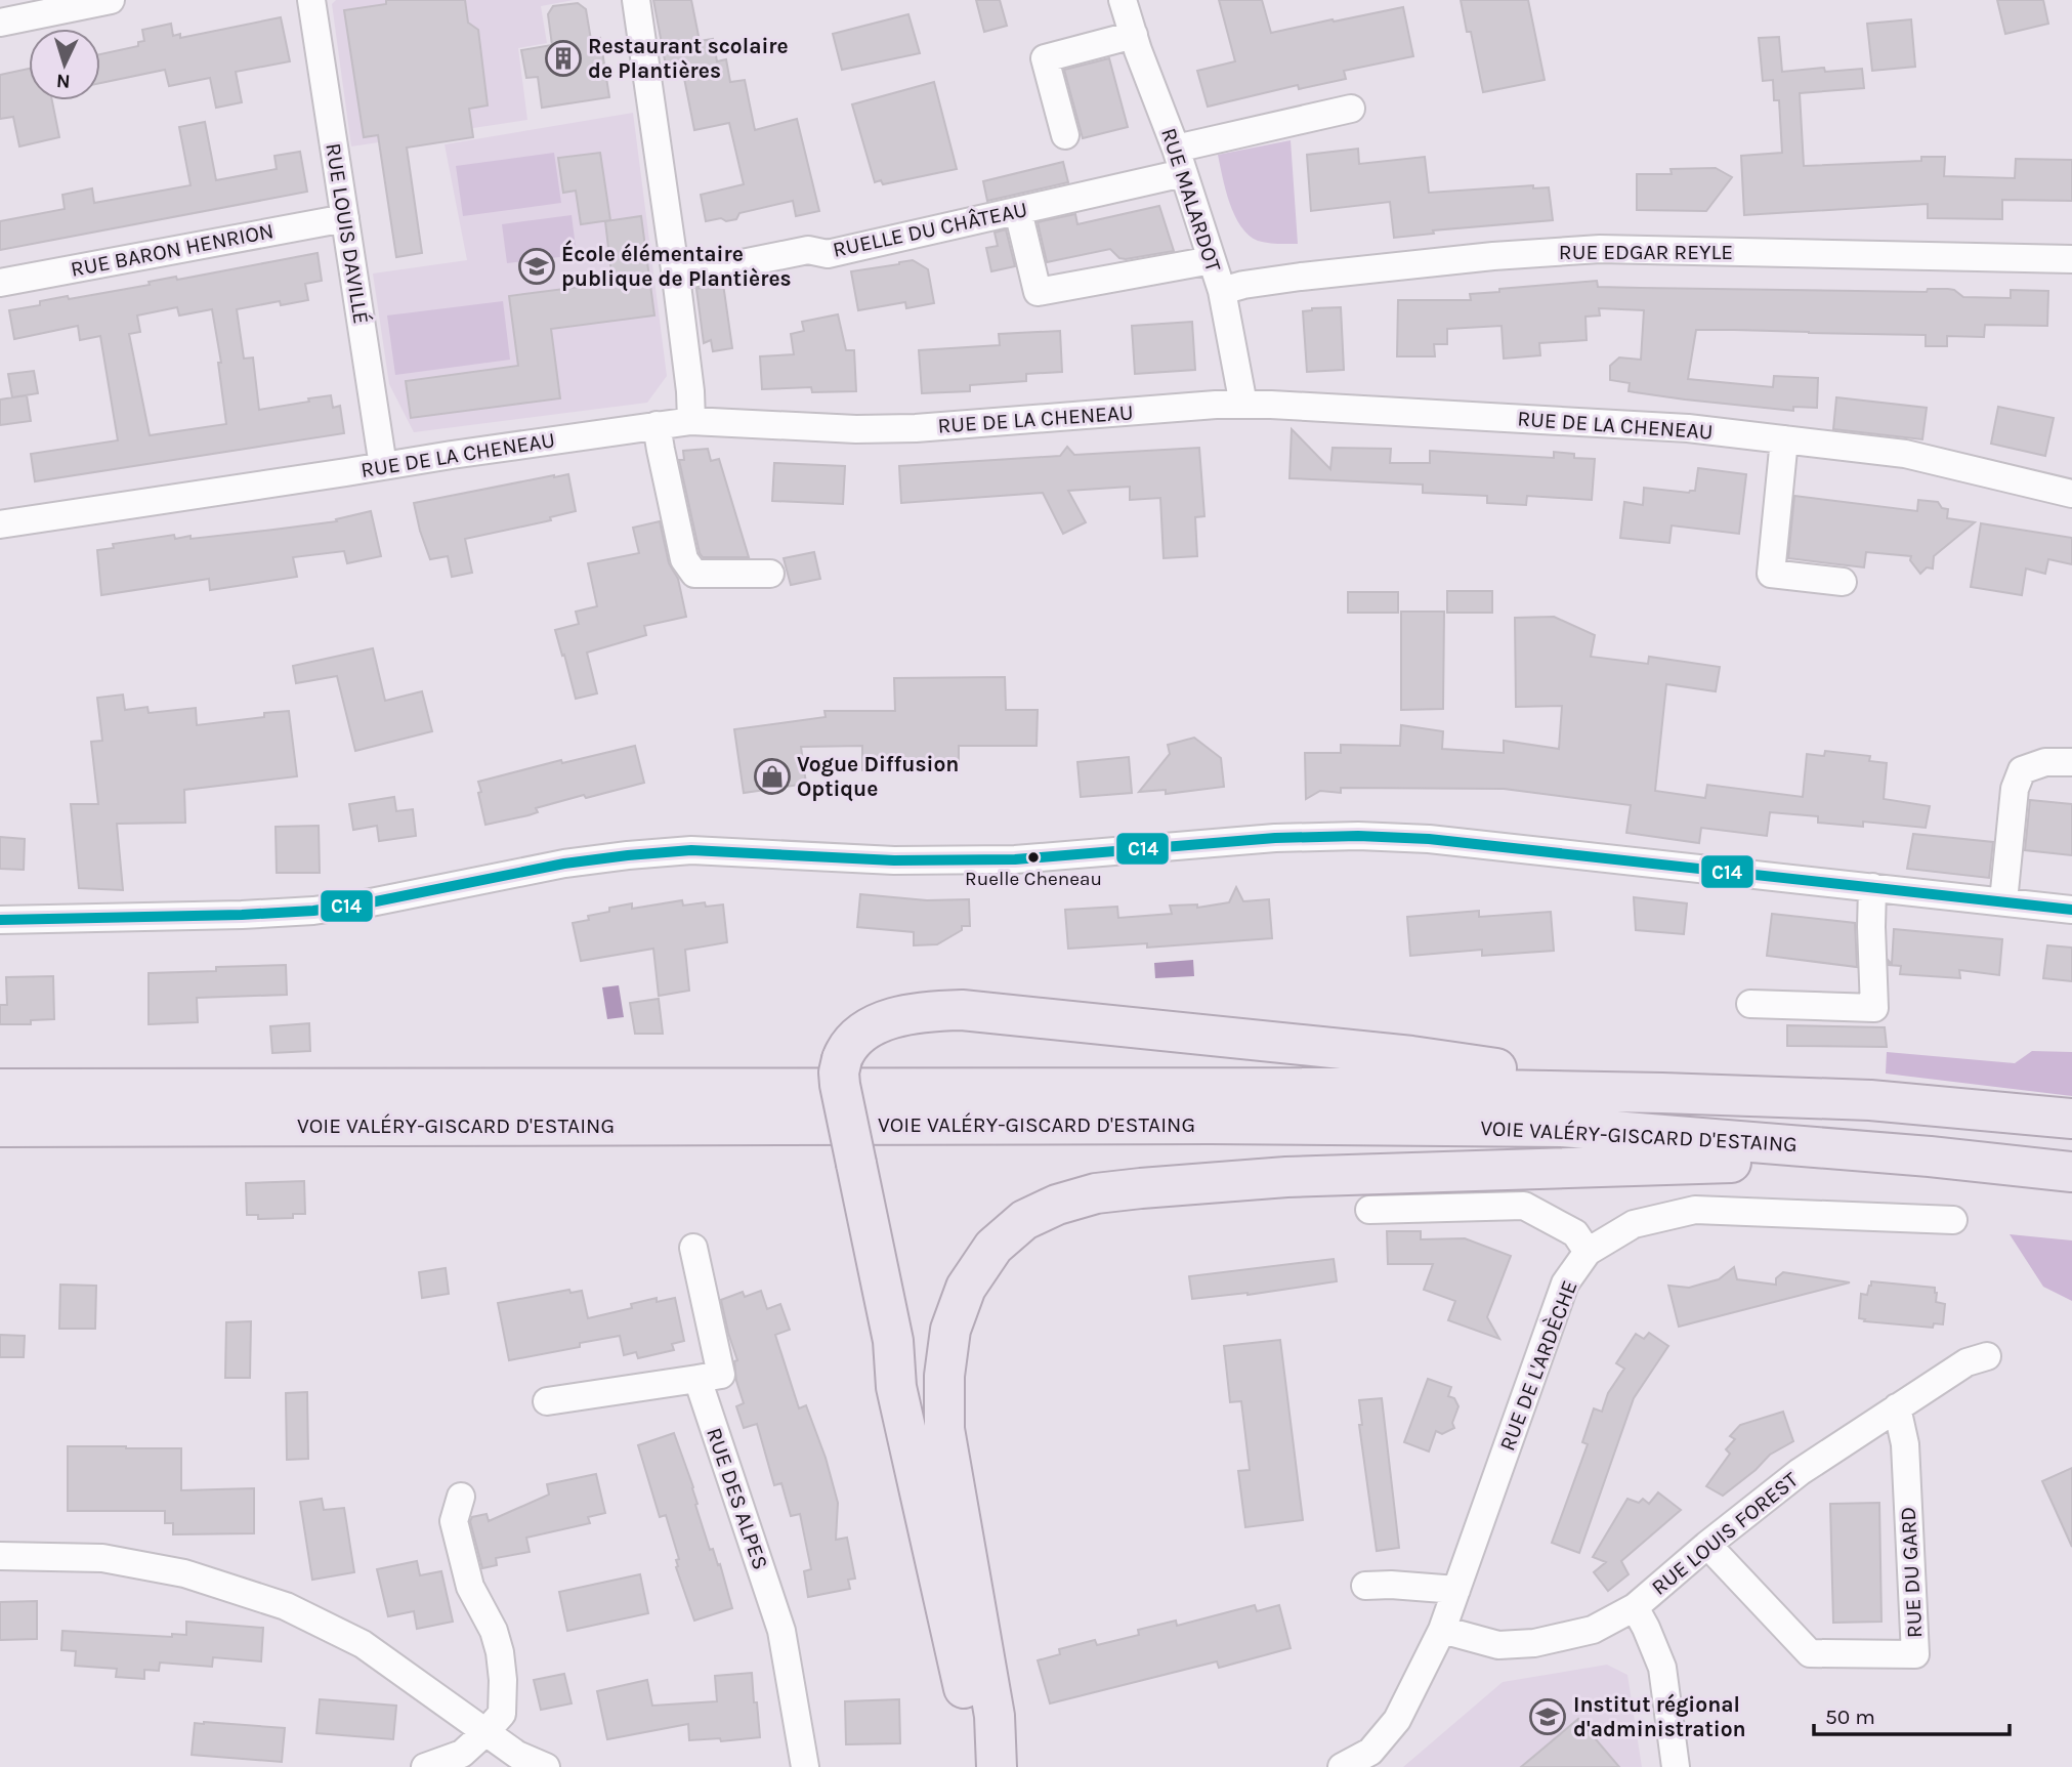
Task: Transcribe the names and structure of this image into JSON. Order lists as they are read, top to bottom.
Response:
{
  "streets": {
    "highway": ["VOIE VALÉRY-GISCARD D'ESTAING"],
    "street": [
      "RUE MALARDOT",
      "RUELLE DU CHÂTEAU",
      "RUE LOUIS DAVILLÉ",
      "RUE BARON HENRION",
      "RUE EDGAR REYLE",
      "RUE DE LA CHENEAU",
      "RUE DE L'ARDÈCHE",
      "RUE DES ALPES",
      "RUE LOUIS FOREST",
      "RUE DU GARD"
    ]
  },
  "crossings": [
    ["RUE MALARDOT", "RUELLE DU CHÂTEAU"],
    ["RUE MALARDOT", "RUE EDGAR REYLE"],
    ["RUE MALARDOT", "RUE DE LA CHENEAU"],
    ["RUE LOUIS DAVILLÉ", "RUE BARON HENRION"],
    ["RUE LOUIS DAVILLÉ", "RUE DE LA CHENEAU"],
    ["RUE DE L'ARDÈCHE", "RUE LOUIS FOREST"],
    ["RUE LOUIS FOREST", "RUE DU GARD"]
  ],
  "places": {
    "building": ["Restaurant scolaire de Plantières"],
    "school or university": ["École élémentaire publique de Plantières", "Institut régional d'administration"],
    "shop": ["Vogue Diffusion Optique"],
    "other": ["Ruelle Cheneau"]
  },
  "lines": ["transit line C14"],
  "scale_bar": "50 m",
  "north": "bottom"
}
